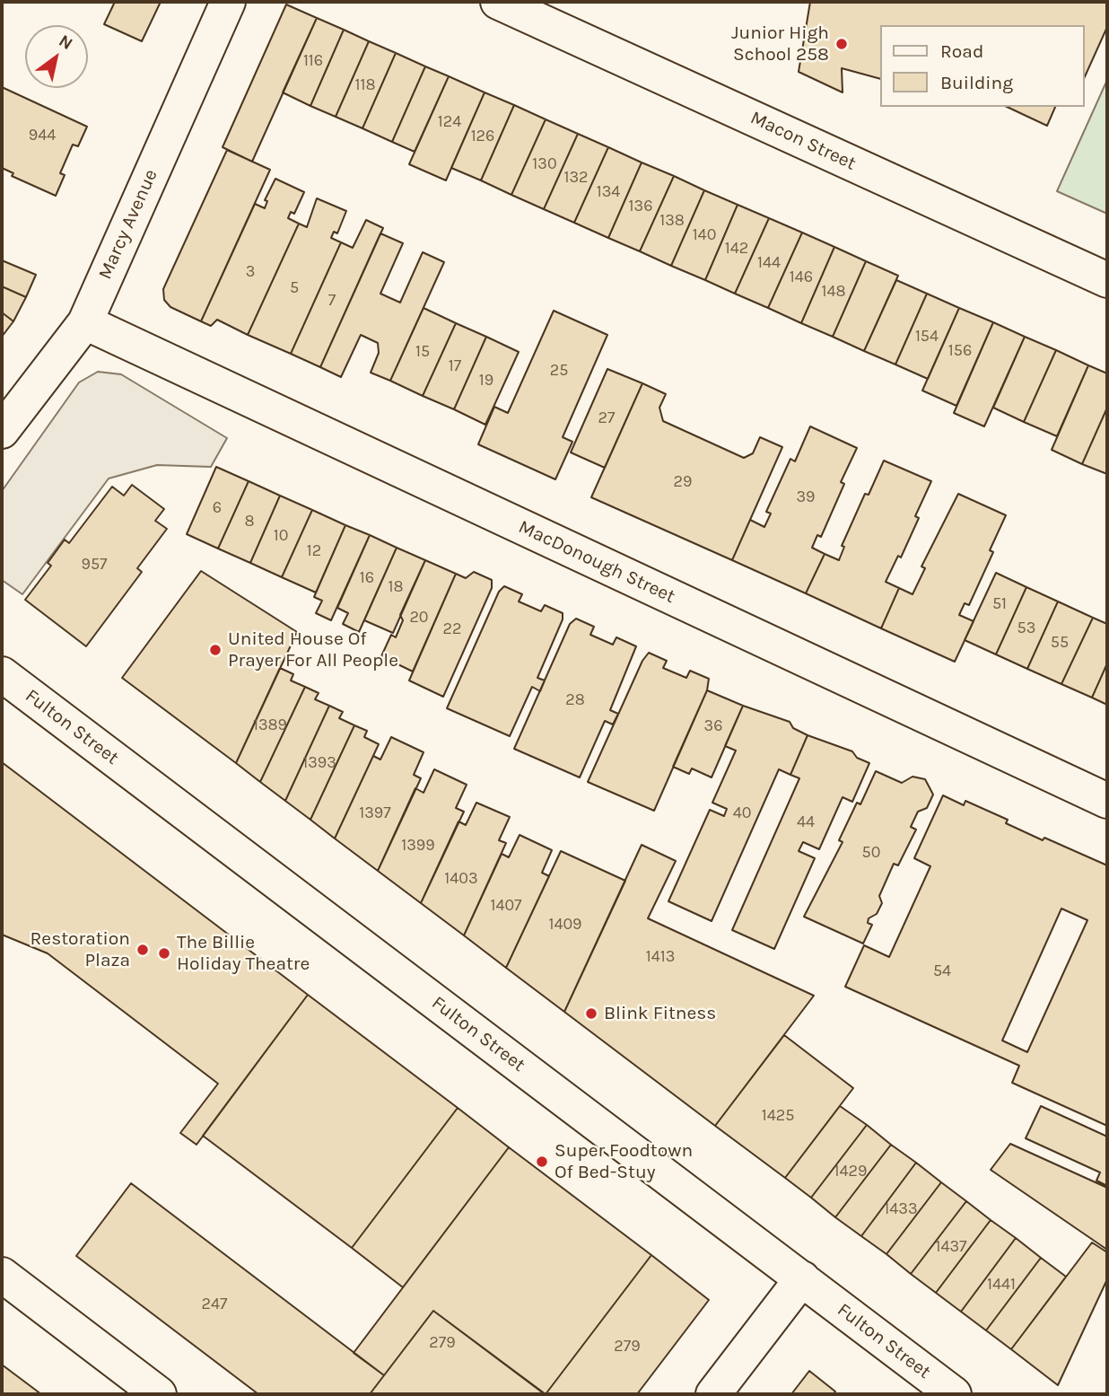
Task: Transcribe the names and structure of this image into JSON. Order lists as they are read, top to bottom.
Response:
{
  "streets": {
    "street": [
      "Macon Street",
      "Marcy Avenue",
      "MacDonough Street",
      "Fulton Street"
    ]
  },
  "crossings": [
    ["Marcy Avenue", "MacDonough Street"]
  ],
  "places": [
    "Junior High School 258",
    "United House Of Prayer For All People",
    "Restoration Plaza",
    "The Billie Holiday Theatre",
    "Blink Fitness",
    "Super Foodtown Of Bed-Stuy"
  ],
  "house_numbers": [
    "116",
    "118",
    "124",
    "944",
    "126",
    "130",
    "132",
    "134",
    "136",
    "138",
    "140",
    "142",
    "144",
    "3",
    "146",
    "5",
    "148",
    "7",
    "154",
    "156",
    "15",
    "17",
    "25",
    "19",
    "27",
    "29",
    "39",
    "6",
    "8",
    "10",
    "12",
    "957",
    "16",
    "18",
    "51",
    "20",
    "53",
    "22",
    "55",
    "28",
    "1389",
    "36",
    "1393",
    "1397",
    "40",
    "44",
    "1399",
    "50",
    "1403",
    "1407",
    "1409",
    "1413",
    "54",
    "1425",
    "1429",
    "1433",
    "1437",
    "1441",
    "247",
    "279",
    "279"
  ],
  "legend": ["Road", "Building"],
  "north": "top right"
}
